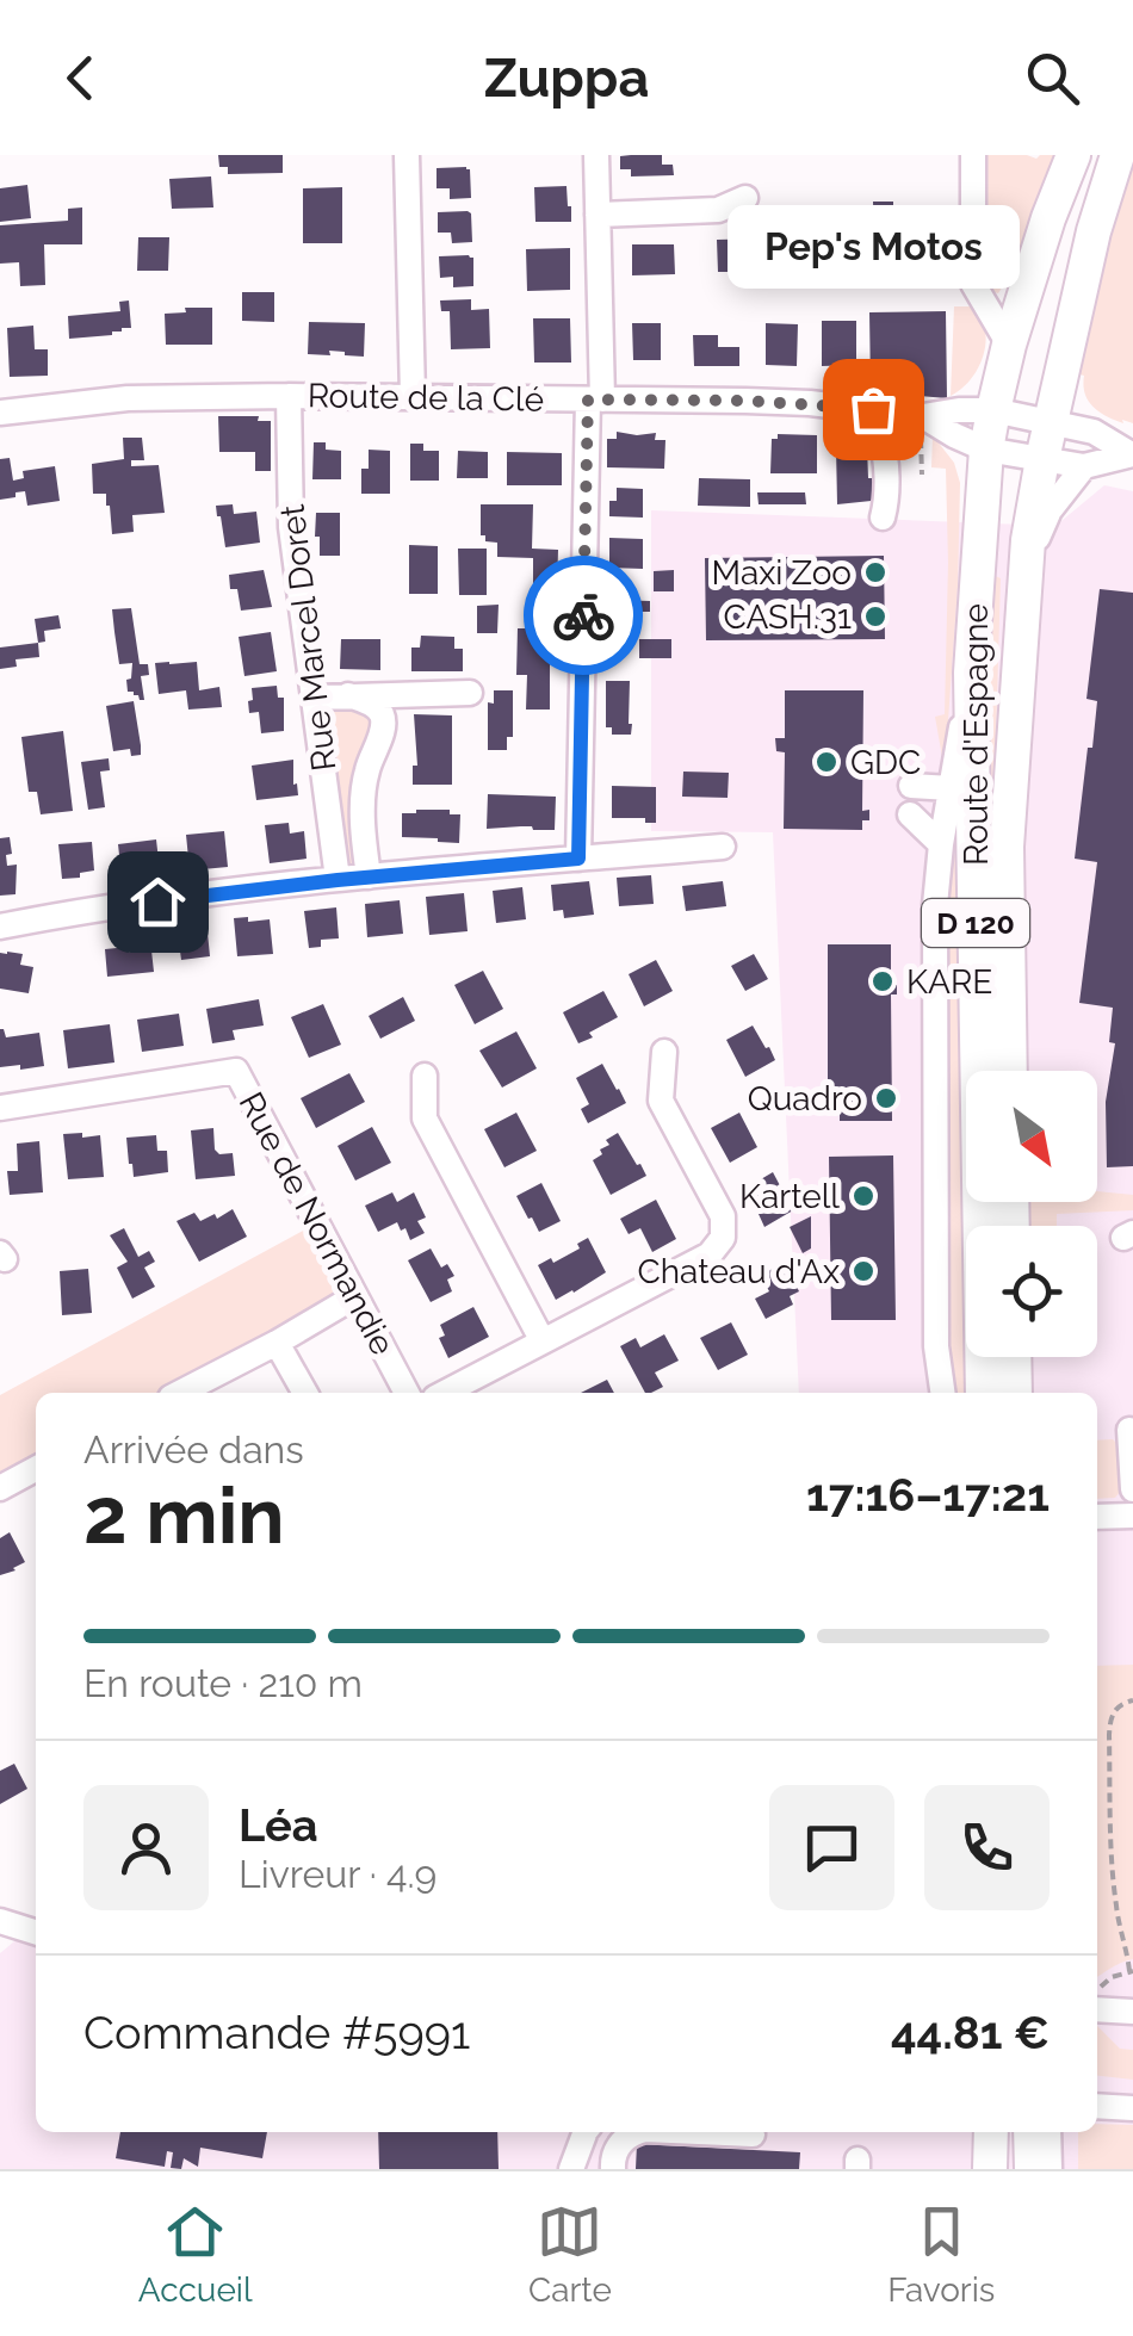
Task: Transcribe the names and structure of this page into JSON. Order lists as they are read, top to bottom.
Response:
{
  "streets": {
    "main road": ["Route d'Espagne", "D 120"],
    "street": ["Route de la Clé", "Rue Marcel Doret", "Rue de Normandie"]
  },
  "crossings": [
    ["Route de la Clé", "Rue Marcel Doret"],
    ["Route de la Clé", "Route d'Espagne"]
  ],
  "places": [
    "Pep's Motos",
    "Maxi Zoo",
    "CASH.31",
    "GDC",
    "KARE",
    "Quadro",
    "Kartell",
    "Chateau d'Ax"
  ],
  "north": "bottom right",
  "page": {
    "header": "Zuppa",
    "bubble": "Pep's Motos",
    "heading": ["2 min", "Arrivée dans", "17:16–17:21"],
    "panel": [
      "Léa",
      "Livreur · 4.9",
      "Commande #5991",
      "44.81 €"
    ],
    "bar": "En route · 210 m",
    "tabs": ["Accueil", "Carte", "Favoris"]
  }
}
